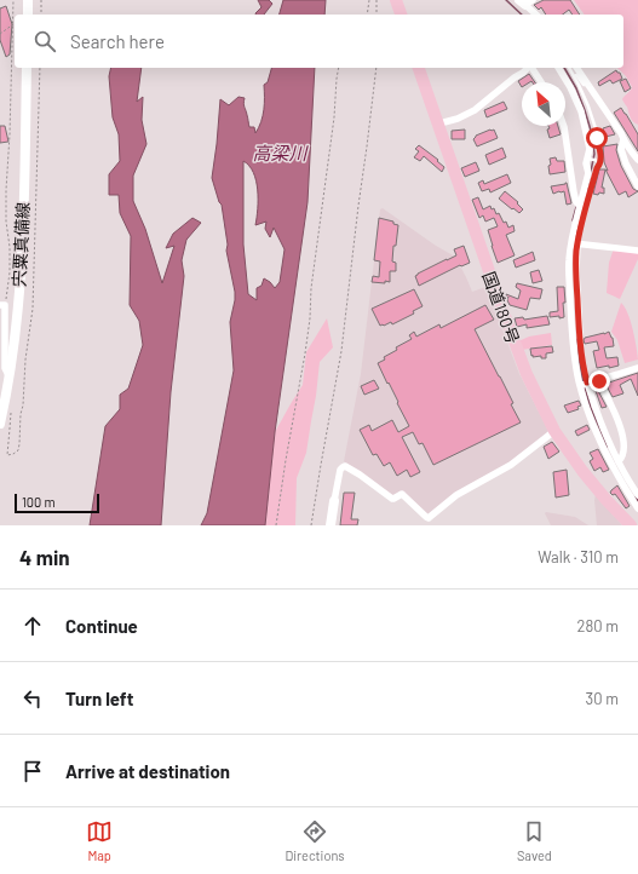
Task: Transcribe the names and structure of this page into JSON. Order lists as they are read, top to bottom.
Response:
{
  "streets": {
    "highway": ["国道180号"],
    "main road": ["宍粟真備線"]
  },
  "water": ["高梁川"],
  "scale_bar": "100 m",
  "north": "top left",
  "page": {
    "search": "Search here",
    "scale": "100 m",
    "heading": ["4 min", "Walk · 310 m"],
    "list": [
      ["Continue", "280 m"],
      ["Turn left", "30 m"],
      "Arrive at destination"
    ],
    "nav": ["Map", "Directions", "Saved"]
  }
}
